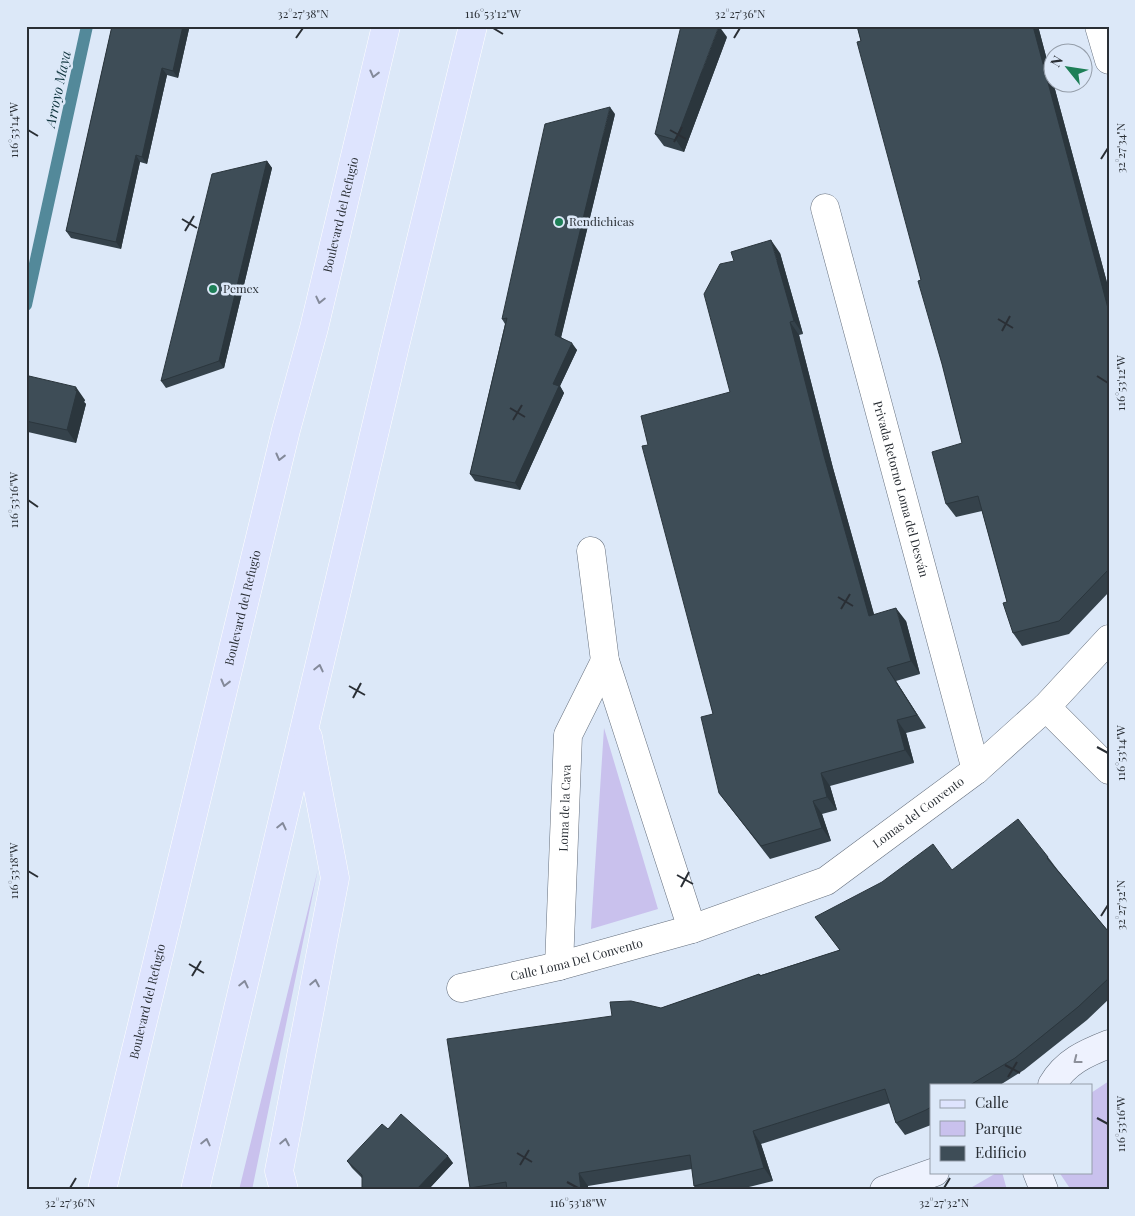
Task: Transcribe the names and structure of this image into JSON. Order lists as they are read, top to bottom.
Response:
{
  "streets": {
    "main road": ["Boulevard del Refugio"],
    "street": [
      "Privada Retorno Loma del Desván",
      "Loma de la Cava",
      "Lomas del Convento",
      "Calle Loma Del Convento"
    ]
  },
  "crossings": [
    ["Privada Retorno Loma del Desván", "Lomas del Convento"],
    ["Loma de la Cava", "Calle Loma Del Convento"],
    ["Lomas del Convento", "Calle Loma Del Convento"]
  ],
  "water": ["Arroyo Maya"],
  "places": ["Rendichicas", "Pemex"],
  "legend": ["Calle", "Parque", "Edificio"],
  "north": "top left",
  "coordinates": [
    "32°27'38\"N",
    "116°53'12\"W",
    "32°27'36\"N",
    "116°53'14\"W",
    "32°27'34\"N",
    "116°53'16\"W",
    "116°53'18\"W",
    "32°27'32\"N"
  ]
}
